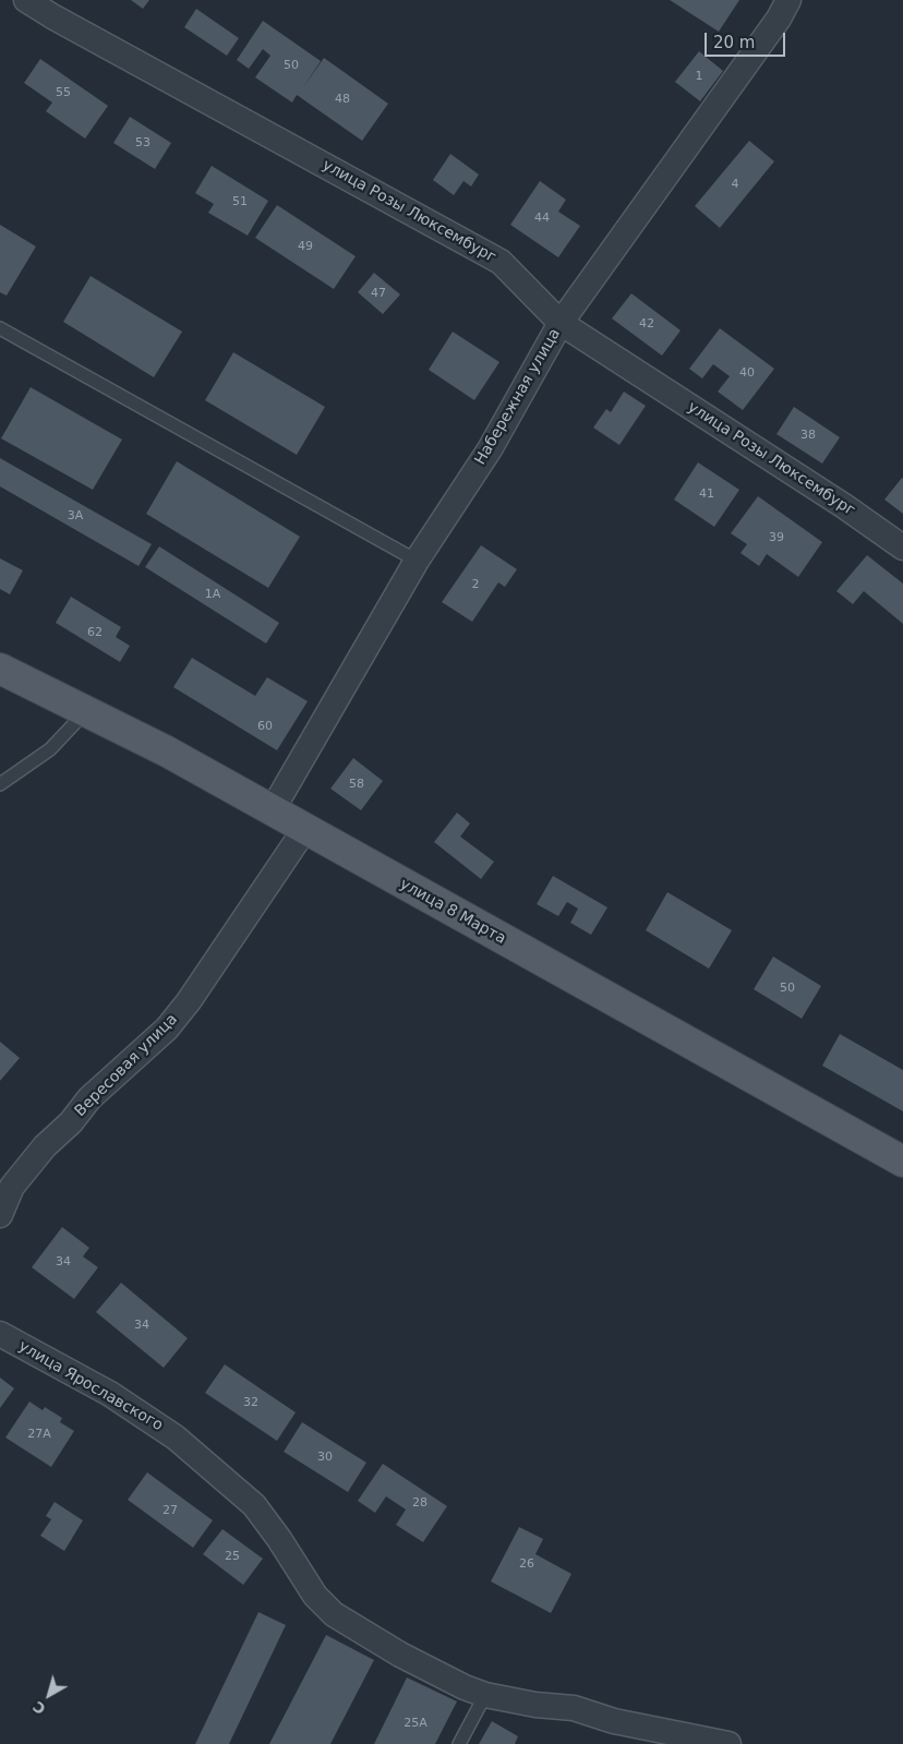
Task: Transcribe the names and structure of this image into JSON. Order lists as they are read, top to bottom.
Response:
{
  "streets": {
    "main road": ["улица 8 Марта"],
    "street": [
      "улица Розы Люксембург",
      "Набережная улица",
      "Вересовая улица",
      "улица Ярославского"
    ]
  },
  "crossings": [
    ["улица Розы Люксембург", "Набережная улица"],
    ["Набережная улица", "улица 8 Марта"],
    ["улица 8 Марта", "Вересовая улица"]
  ],
  "house_numbers": [
    "50",
    "1",
    "55",
    "48",
    "53",
    "4",
    "51",
    "44",
    "49",
    "47",
    "42",
    "40",
    "38",
    "41",
    "3А",
    "39",
    "2",
    "1А",
    "62",
    "60",
    "58",
    "50",
    "34",
    "34",
    "32",
    "27А",
    "30",
    "28",
    "27",
    "25",
    "26",
    "25А"
  ],
  "scale_bar": "20 m",
  "north": "bottom left"
}
